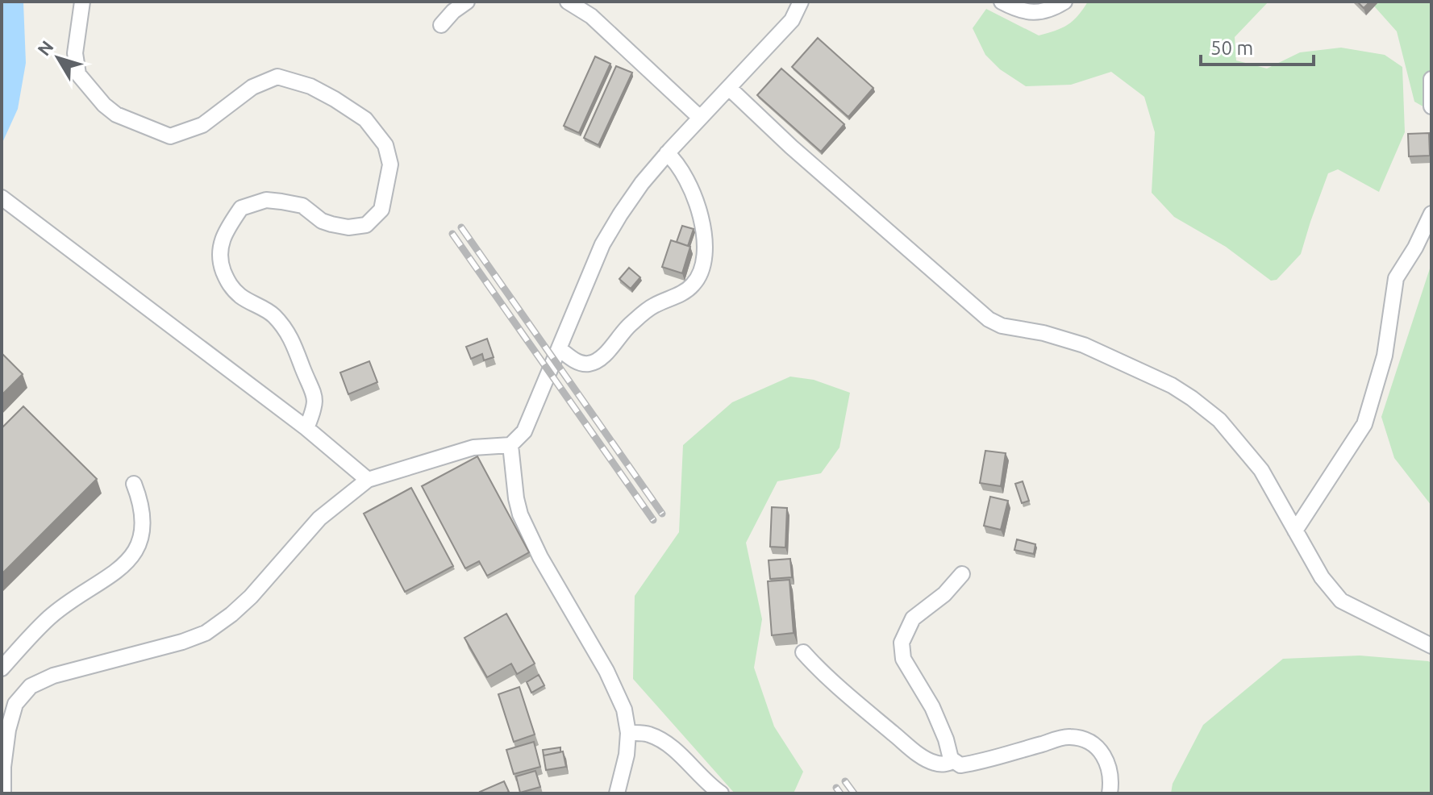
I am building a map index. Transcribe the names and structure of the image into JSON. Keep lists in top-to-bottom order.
{
  "scale_bar": "50 m",
  "north": "top left"
}
